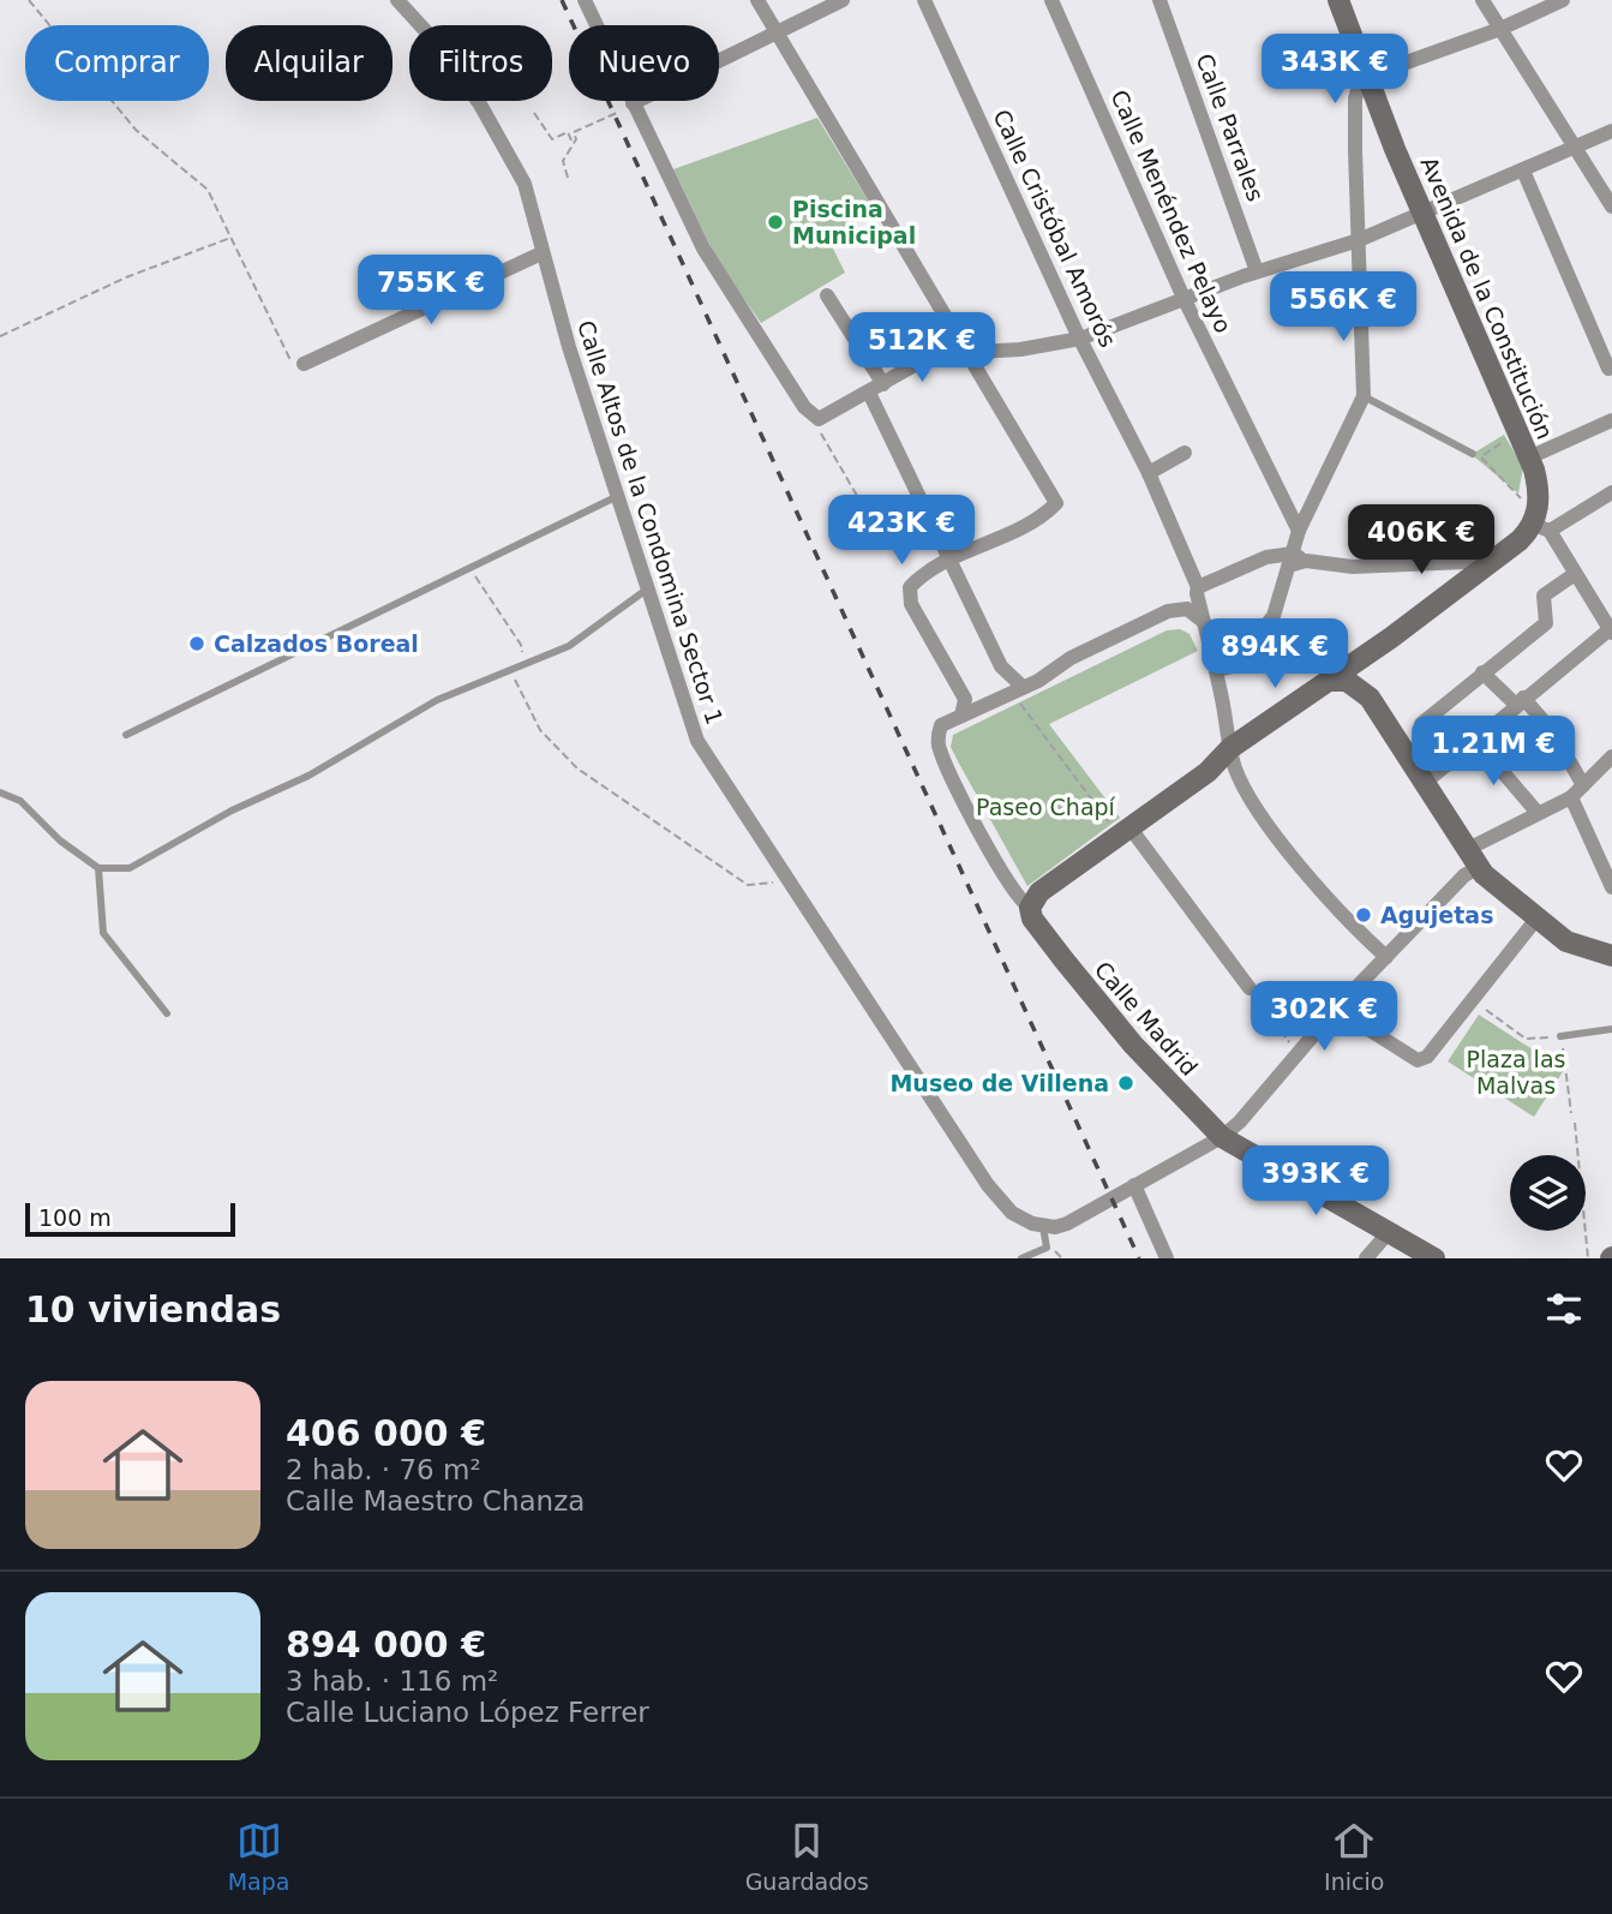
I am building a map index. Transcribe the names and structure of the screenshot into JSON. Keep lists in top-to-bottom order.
{
  "streets": {
    "street": [
      "Calle Parrales",
      "Calle Menéndez Pelayo",
      "Calle Cristóbal Amorós",
      "Avenida de la Constitución",
      "Calle Altos de la Condomina Sector 1",
      "Calle Madrid"
    ]
  },
  "parks": ["Paseo Chapí", "Plaza las Malvas"],
  "places": [
    "Piscina Municipal",
    "Calzados Boreal",
    "Agujetas",
    "Museo de Villena"
  ],
  "scale_bar": "100 m",
  "page": {
    "chip": [
      "Comprar",
      "Alquilar",
      "Filtros",
      "Nuevo"
    ],
    "price": [
      "343K €",
      "755K €",
      "556K €",
      "512K €",
      "423K €",
      "406K €",
      "894K €",
      "1.21M €",
      "302K €",
      "393K €"
    ],
    "scale": "100 m",
    "heading": "10 viviendas",
    "list": [
      {
        "name": "406 000 €",
        "note": "2 hab. · 76 m² · Calle Maestro Chanza"
      },
      {
        "name": "894 000 €",
        "note": "3 hab. · 116 m² · Calle Luciano López Ferrer"
      }
    ],
    "tabs": ["Mapa", "Guardados", "Inicio"]
  }
}
